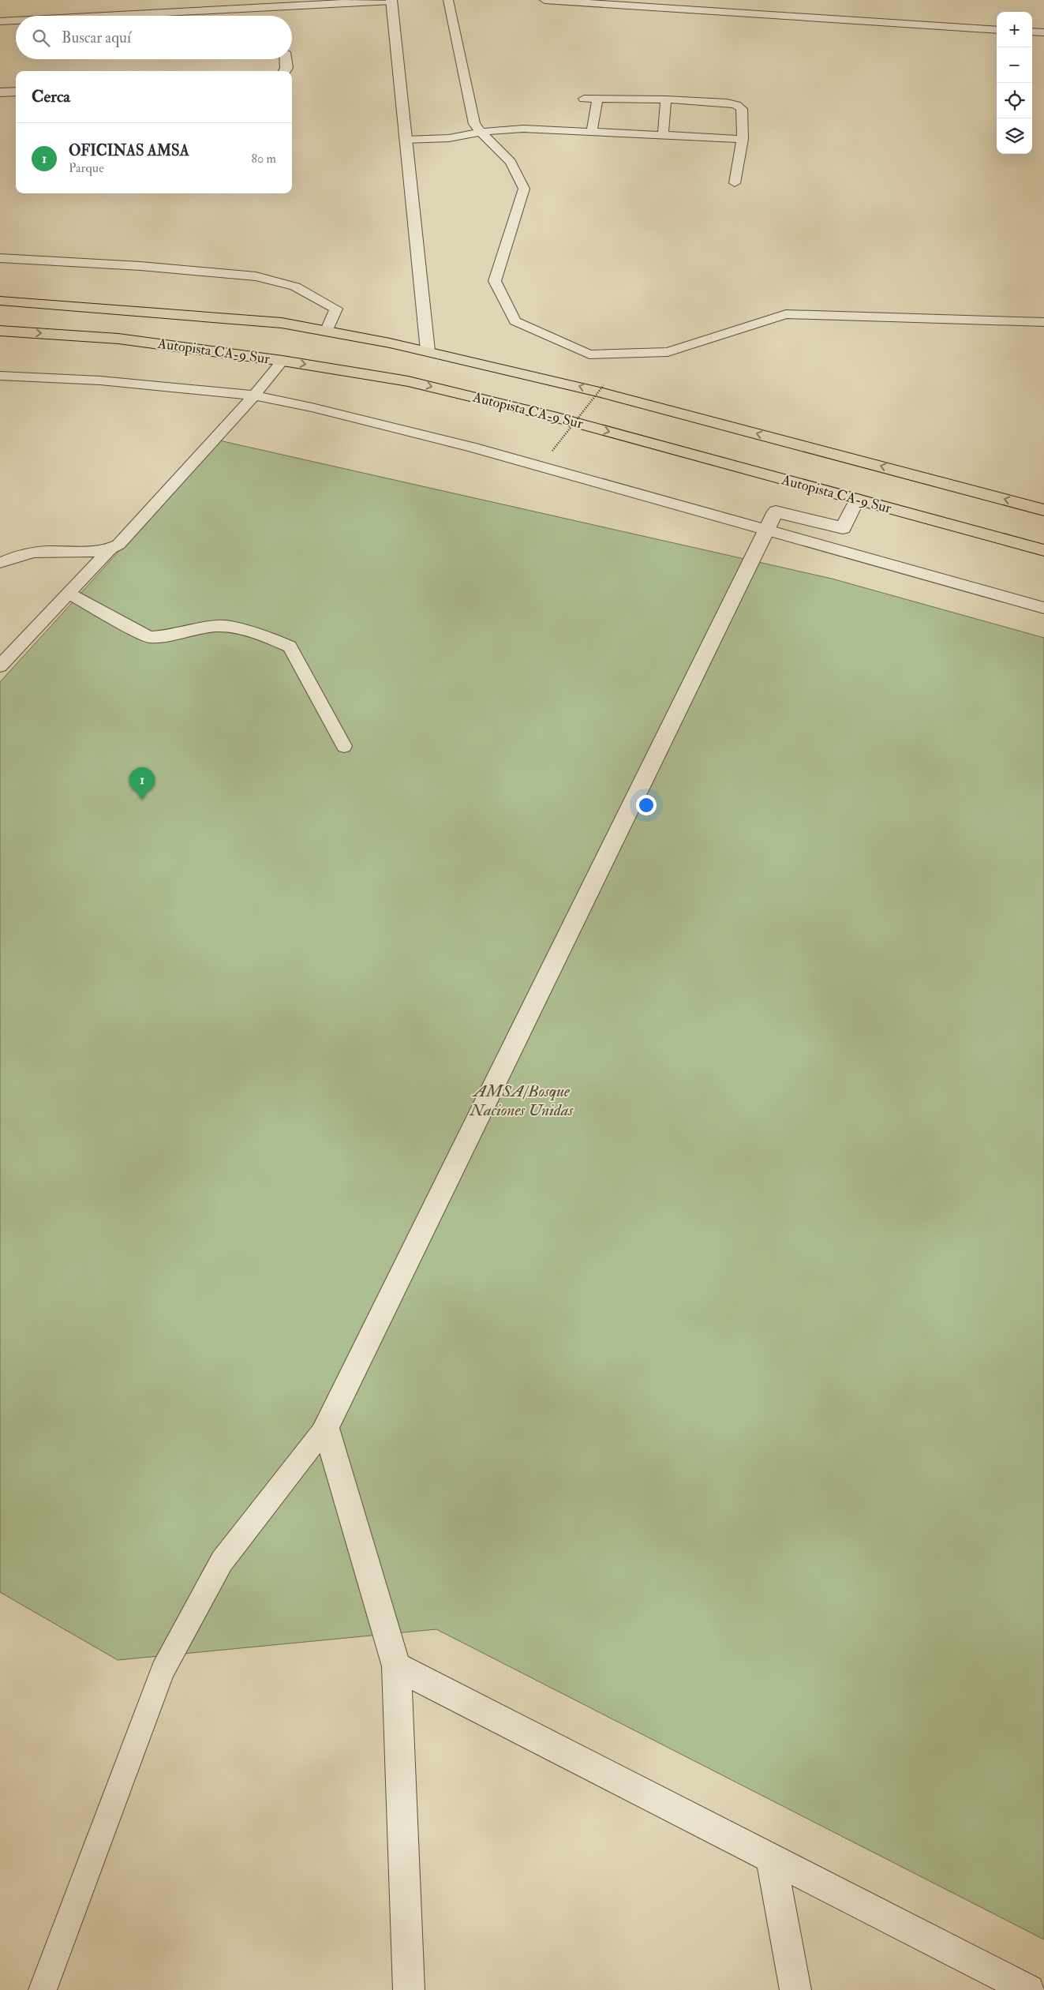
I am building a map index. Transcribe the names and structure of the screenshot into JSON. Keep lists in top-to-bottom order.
{
  "streets": {
    "highway": ["Autopista CA-9 Sur"]
  },
  "parks": ["AMSA/Bosque Naciones Unidas"],
  "page": {
    "map_buttons": ["+", "−"],
    "search": "Buscar aquí",
    "heading": "Cerca",
    "list": [
      {
        "mark": "1",
        "name": "OFICINAS AMSA",
        "note": "Parque",
        "value": "80 m"
      }
    ],
    "pins": "1"
  }
}
